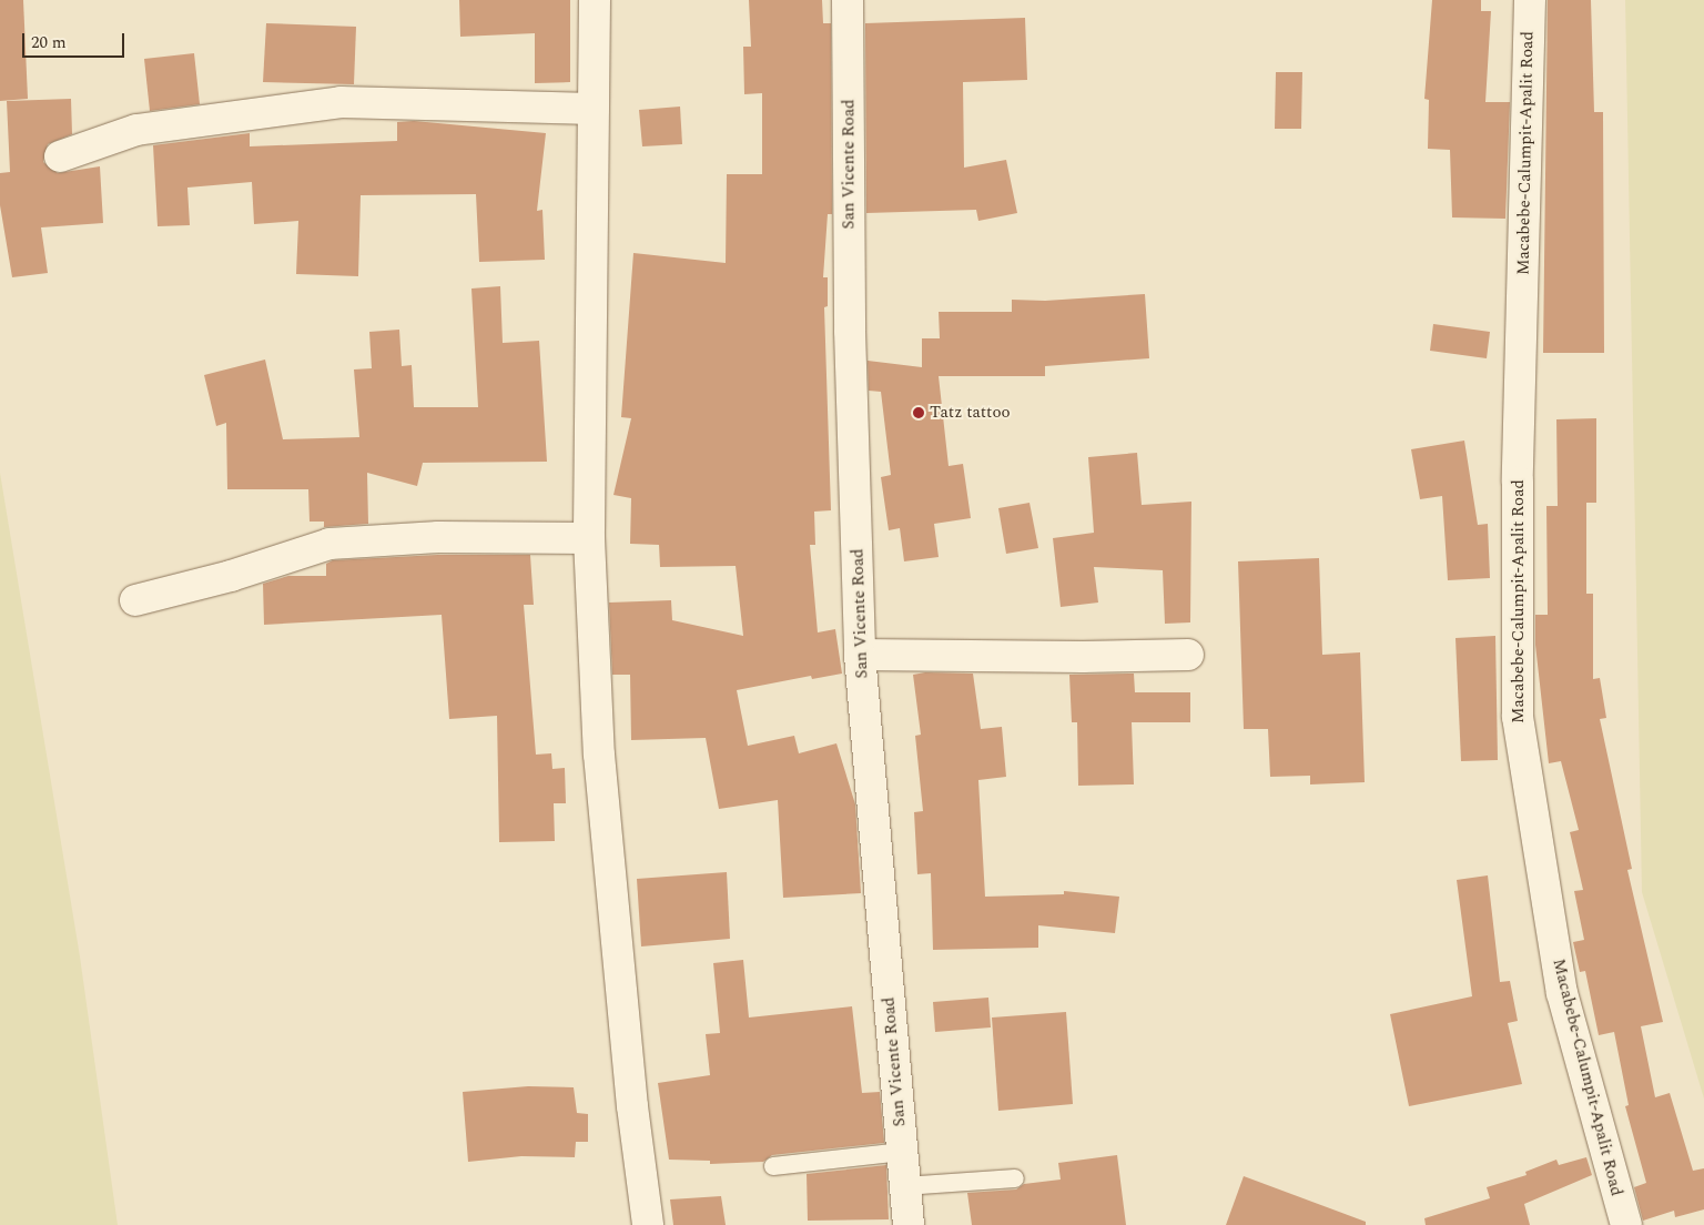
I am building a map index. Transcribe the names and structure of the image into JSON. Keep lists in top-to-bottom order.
{
  "streets": {
    "street": ["Macabebe-Calumpit-Apalit Road", "San Vicente Road"]
  },
  "places": ["Tatz tattoo"],
  "scale_bar": "20 m"
}
